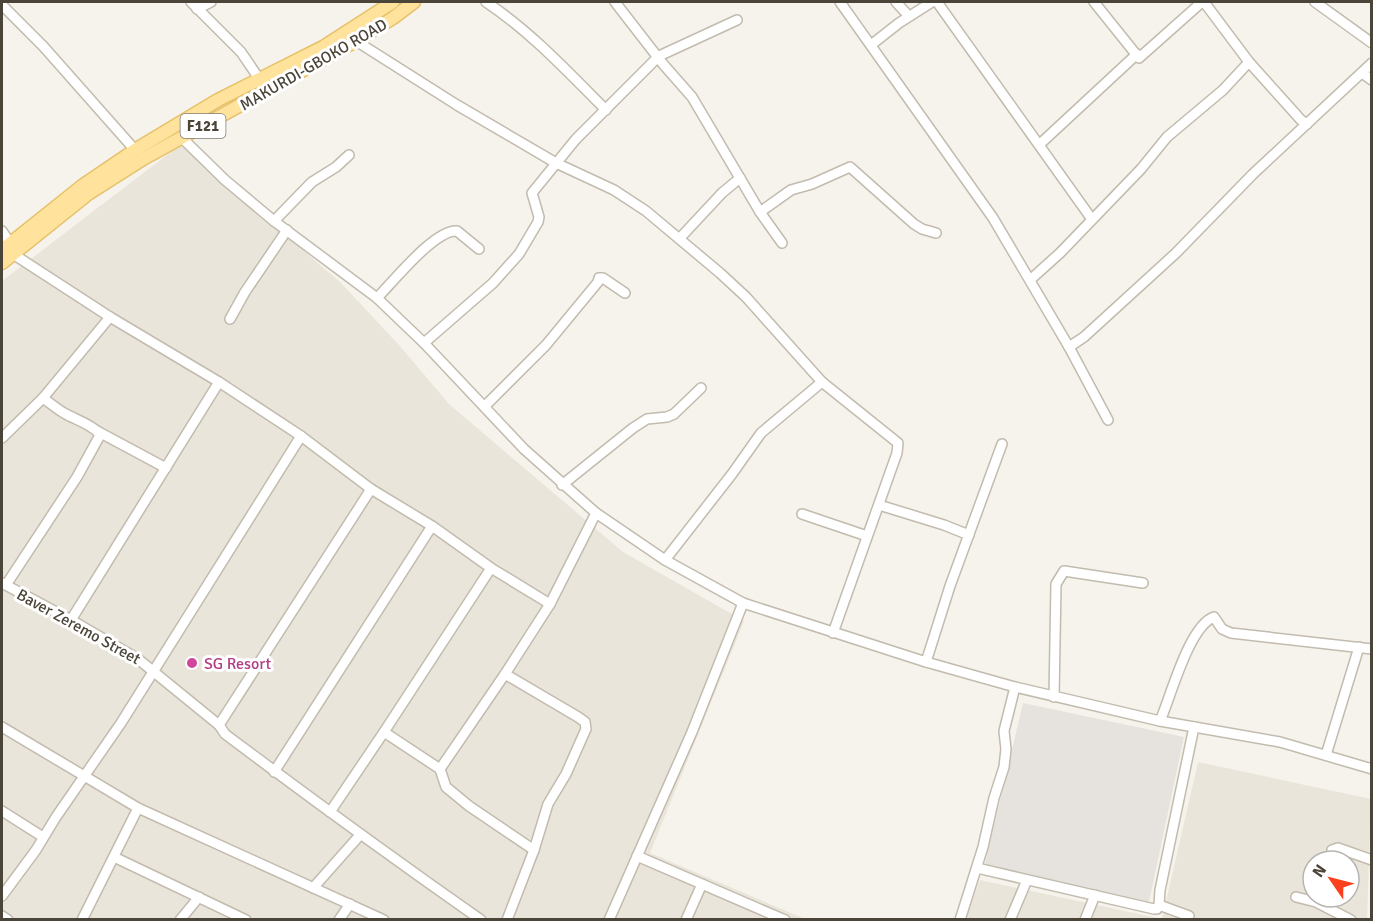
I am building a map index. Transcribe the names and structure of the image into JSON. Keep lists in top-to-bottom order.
{
  "streets": {
    "main road": ["MAKURDI-GBOKO ROAD", "F121"],
    "street": ["Baver Zeremo Street"]
  },
  "crossings": [
    ["MAKURDI-GBOKO ROAD", "F121"]
  ],
  "places": ["SG Resort"],
  "north": "top left"
}
